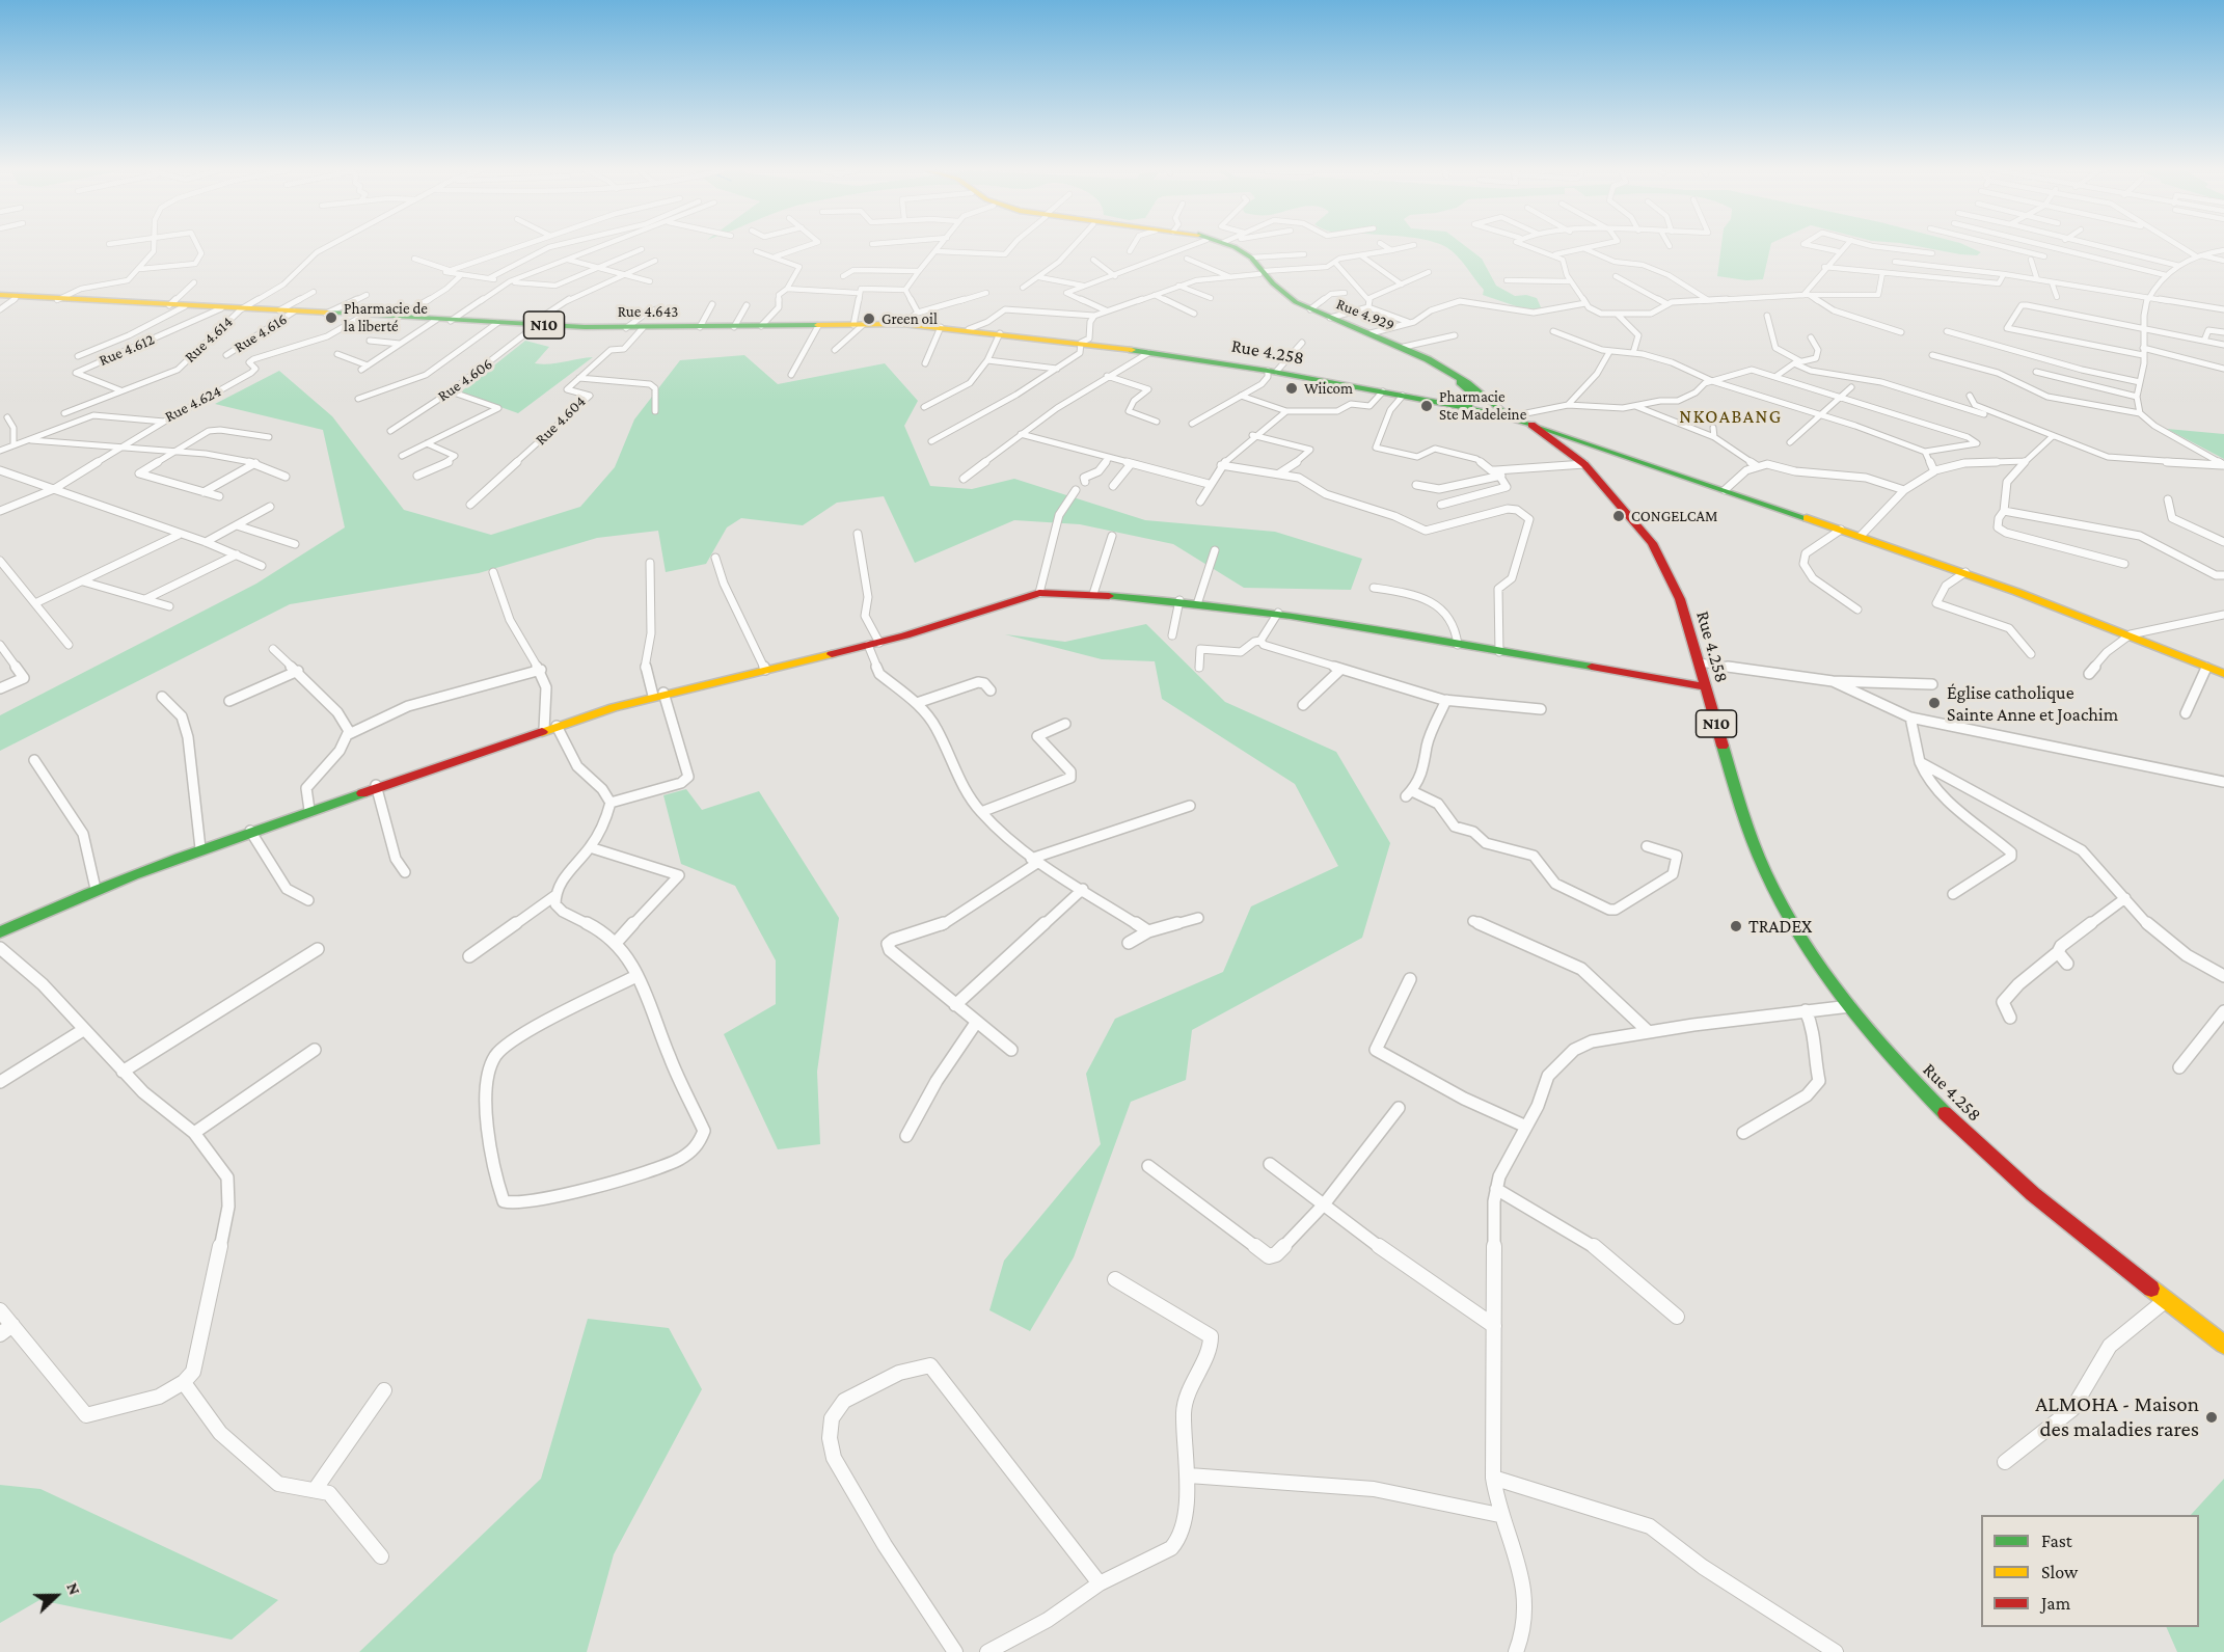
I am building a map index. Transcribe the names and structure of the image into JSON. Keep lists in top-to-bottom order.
{
  "streets": {
    "main road": [
      "Rue 4.643",
      "Rue 4.929",
      "N10",
      "Rue 4.258"
    ],
    "street": [
      "Rue 4.616",
      "Rue 4.614",
      "Rue 4.612",
      "Rue 4.606",
      "Rue 4.624",
      "Rue 4.604"
    ]
  },
  "crossings": [
    ["Rue 4.643", "Rue 4.616"],
    ["Rue 4.643", "Rue 4.614"],
    ["Rue 4.643", "Rue 4.612"],
    ["Rue 4.643", "Rue 4.258"],
    ["Rue 4.643", "Rue 4.606"],
    ["Rue 4.643", "Rue 4.624"],
    ["Rue 4.643", "Rue 4.604"],
    ["Rue 4.929", "Rue 4.258"],
    ["Rue 4.614", "Rue 4.612"]
  ],
  "districts": ["NKOABANG"],
  "places": [
    "Pharmacie de la liberté",
    "Green oil",
    "Wiicom",
    "Pharmacie Ste Madeleine",
    "CONGELCAM",
    "Église catholique Sainte Anne et Joachim",
    "TRADEX",
    "ALMOHA - Maison des maladies rares"
  ],
  "legend": ["Fast", "Slow", "Jam"],
  "north": "right"
}
